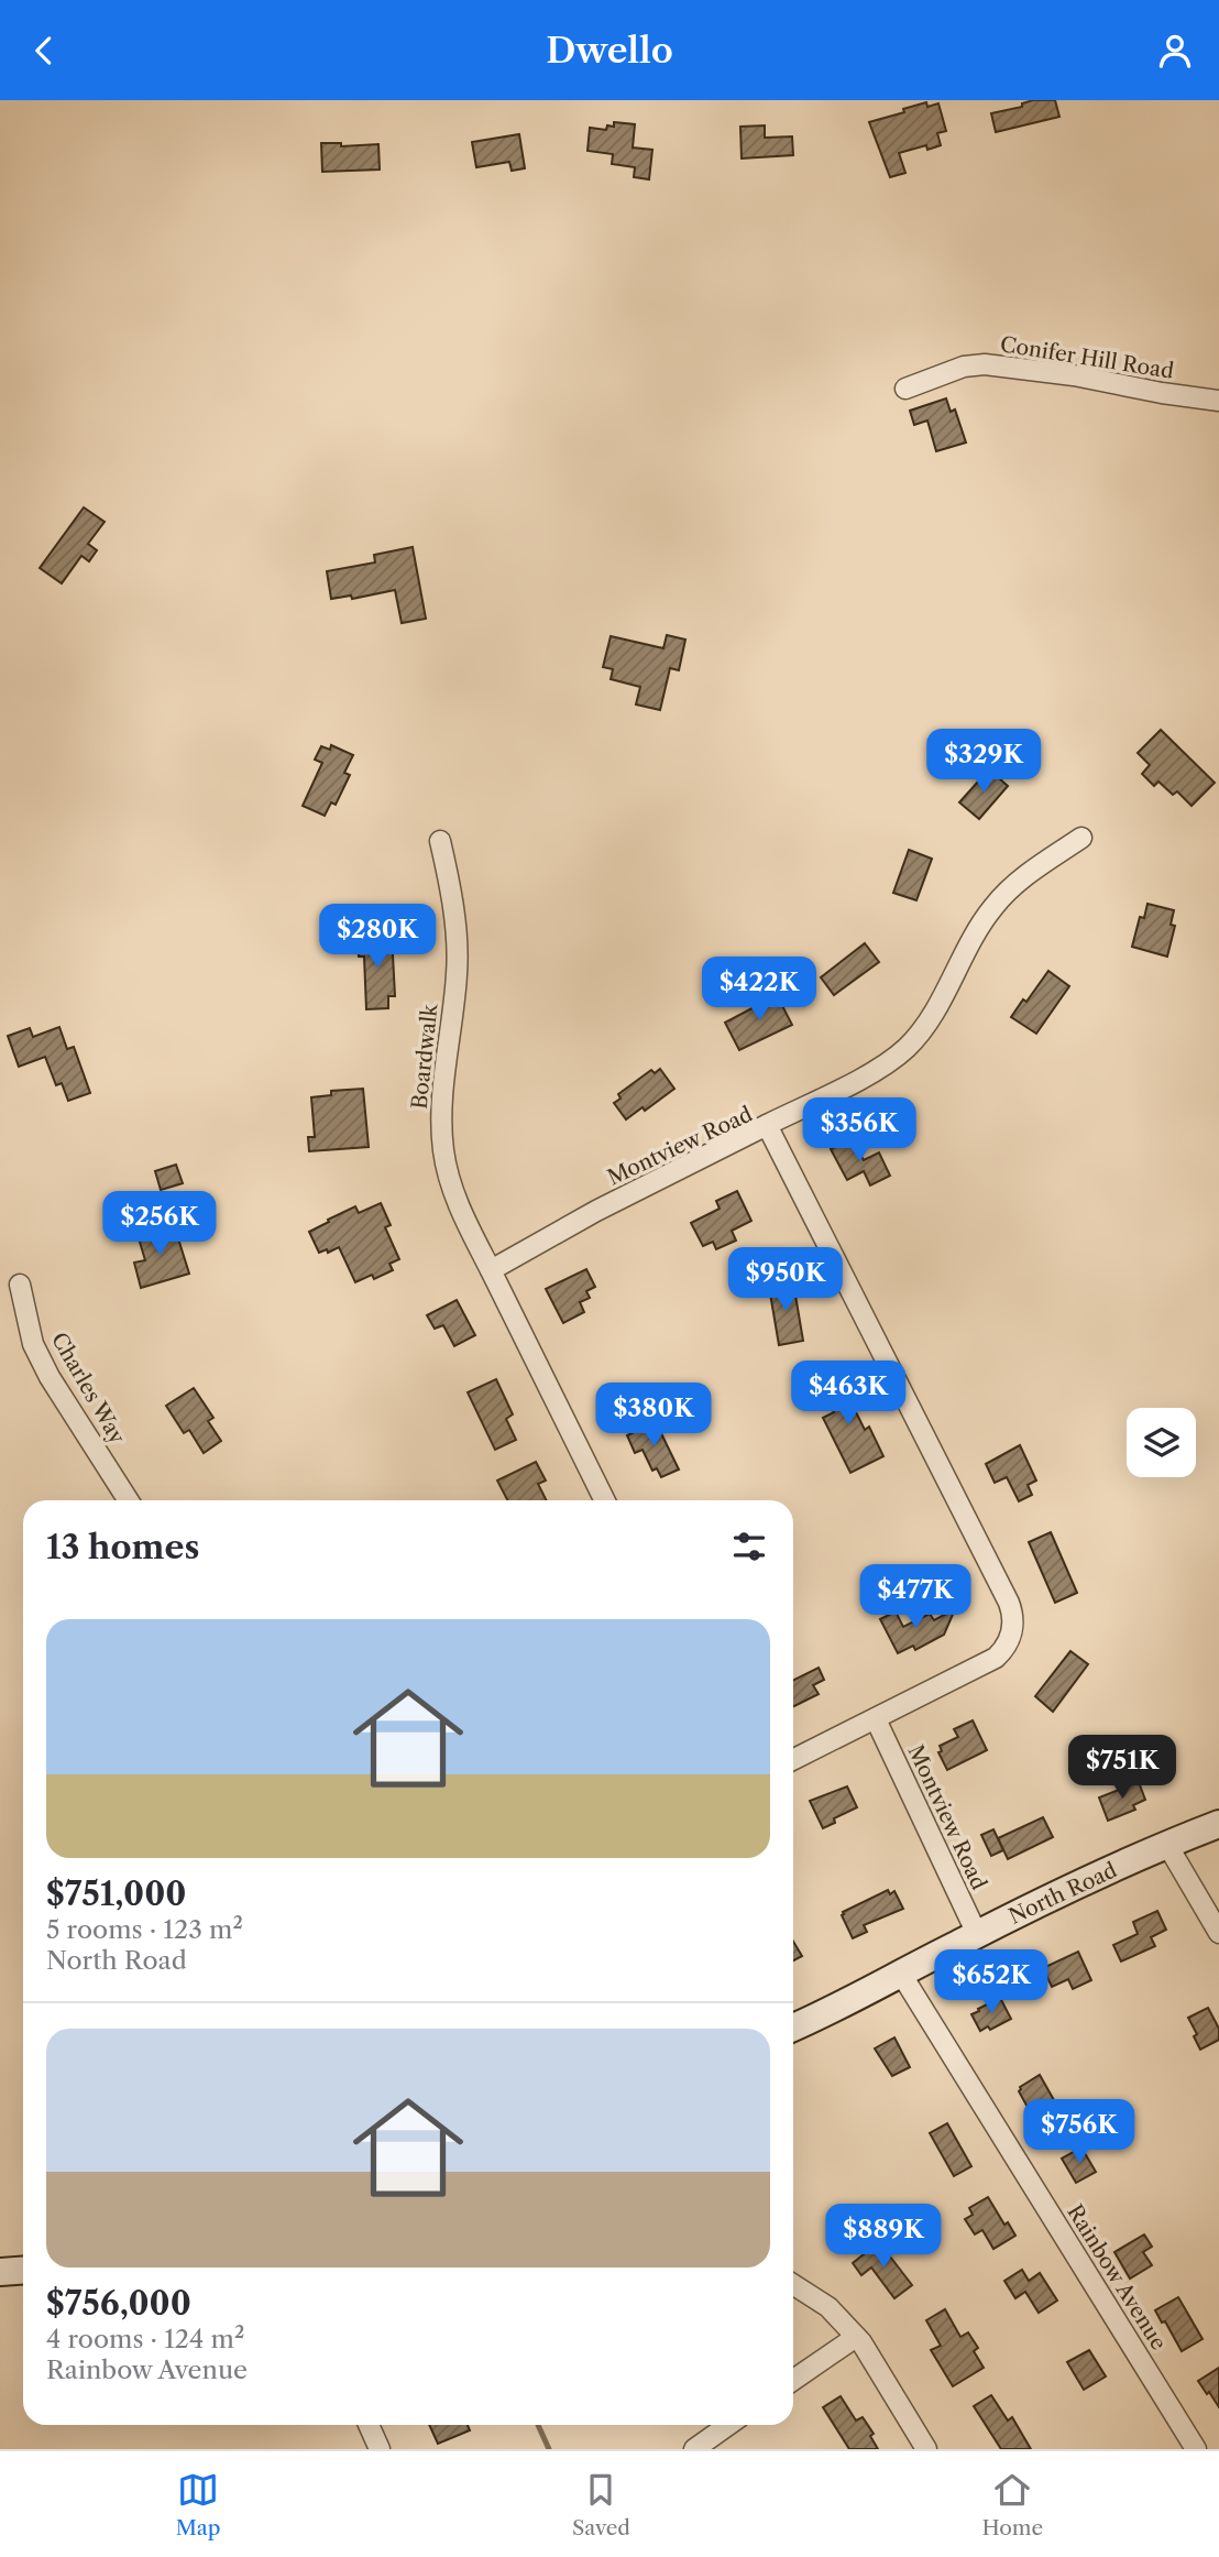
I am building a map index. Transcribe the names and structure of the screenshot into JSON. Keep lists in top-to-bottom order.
{
  "streets": {
    "main road": ["North Road"],
    "street": [
      "Conifer Hill Road",
      "Boardwalk",
      "Montview Road",
      "Charles Way",
      "Rainbow Avenue"
    ]
  },
  "crossings": [
    ["Boardwalk", "Montview Road"],
    ["Montview Road", "North Road"],
    ["North Road", "Rainbow Avenue"]
  ],
  "page": {
    "header": "Dwello",
    "price": [
      "$329K",
      "$280K",
      "$422K",
      "$356K",
      "$256K",
      "$950K",
      "$463K",
      "$380K",
      "$477K",
      "$751K",
      "$652K",
      "$756K",
      "$889K"
    ],
    "heading": "13 homes",
    "list": [
      {
        "name": "$751,000",
        "note": "5 rooms · 123 m² · North Road"
      },
      {
        "name": "$756,000",
        "note": "4 rooms · 124 m² · Rainbow Avenue"
      }
    ],
    "tabs": ["Map", "Saved", "Home"]
  }
}
